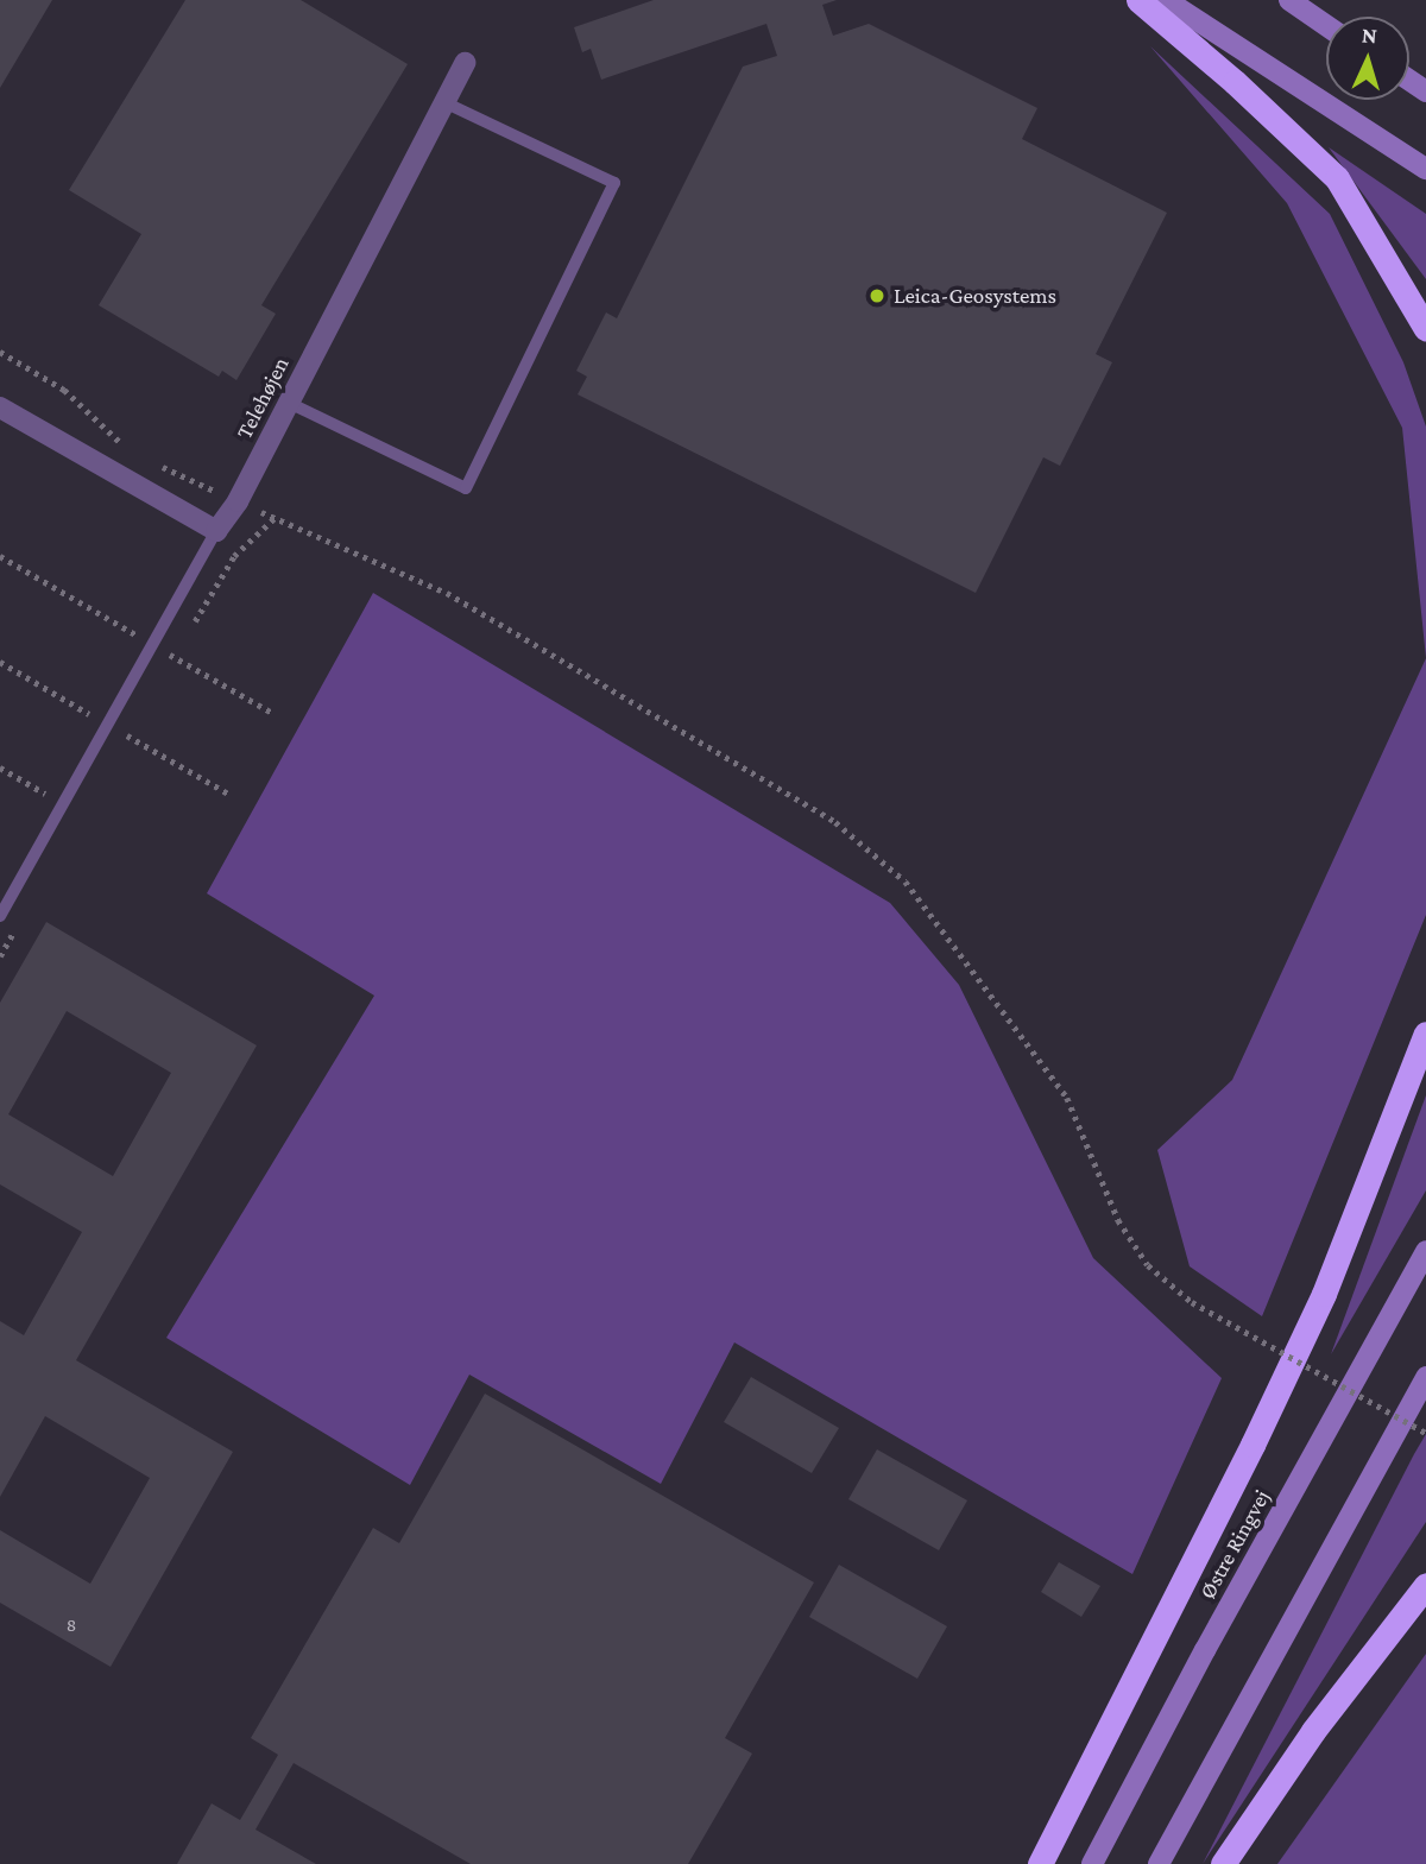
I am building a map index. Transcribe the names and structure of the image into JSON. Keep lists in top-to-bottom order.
{
  "streets": {
    "main road": ["Østre Ringvej"],
    "street": ["Telehøjen"]
  },
  "places": ["Leica-Geosystems"],
  "house_numbers": ["8"],
  "north": "top"
}
